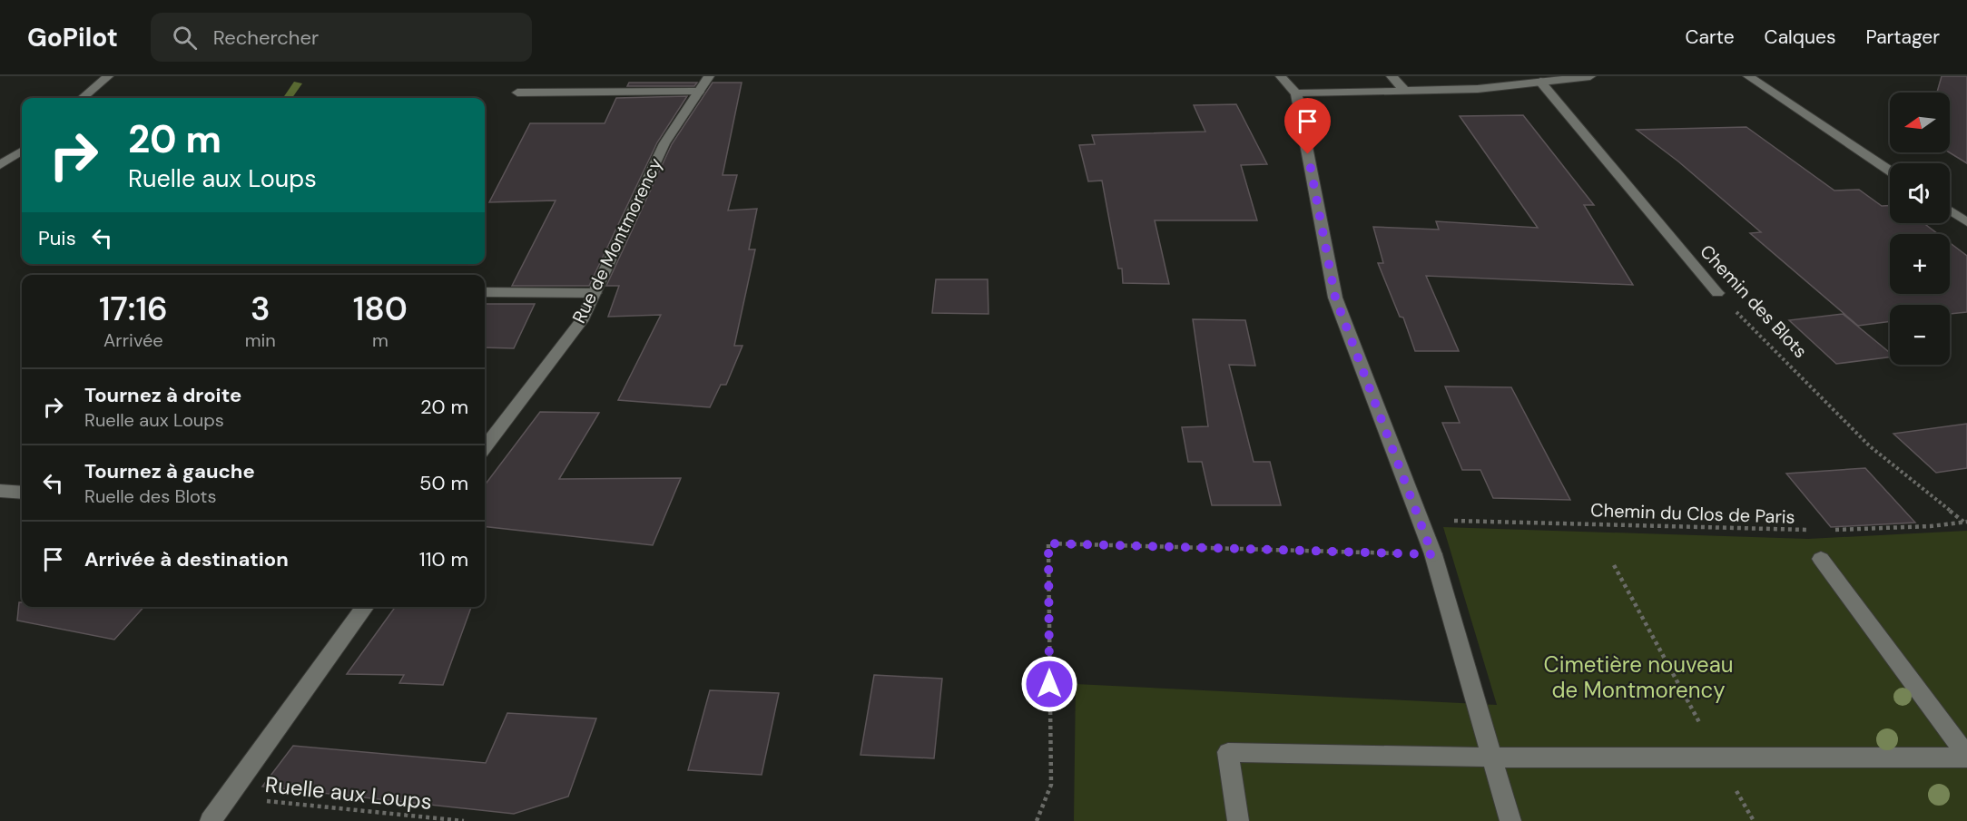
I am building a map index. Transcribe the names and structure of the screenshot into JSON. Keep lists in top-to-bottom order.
{
  "streets": {
    "street": ["Rue de Montmorency", "Chemin des Blots"],
    "path": ["Chemin du Clos de Paris", "Ruelle aux Loups"]
  },
  "parks": ["Cimetière nouveau de Montmorency"],
  "north": "left",
  "page": {
    "header": "GoPilot",
    "search": "Rechercher",
    "nav": ["Carte", "Calques", "Partager"],
    "map_buttons": ["+", "−"],
    "turn": ["20 m", "Ruelle aux Loups"],
    "then": "Puis",
    "eta": [
      "17:16",
      "Arrivée",
      "3",
      "min",
      "180",
      "m"
    ],
    "list": [
      {
        "name": "Tournez à droite",
        "note": "Ruelle aux Loups",
        "value": "20 m"
      },
      {
        "name": "Tournez à gauche",
        "note": "Ruelle des Blots",
        "value": "50 m"
      },
      {
        "name": "Arrivée à destination",
        "value": "110 m"
      }
    ]
  }
}
